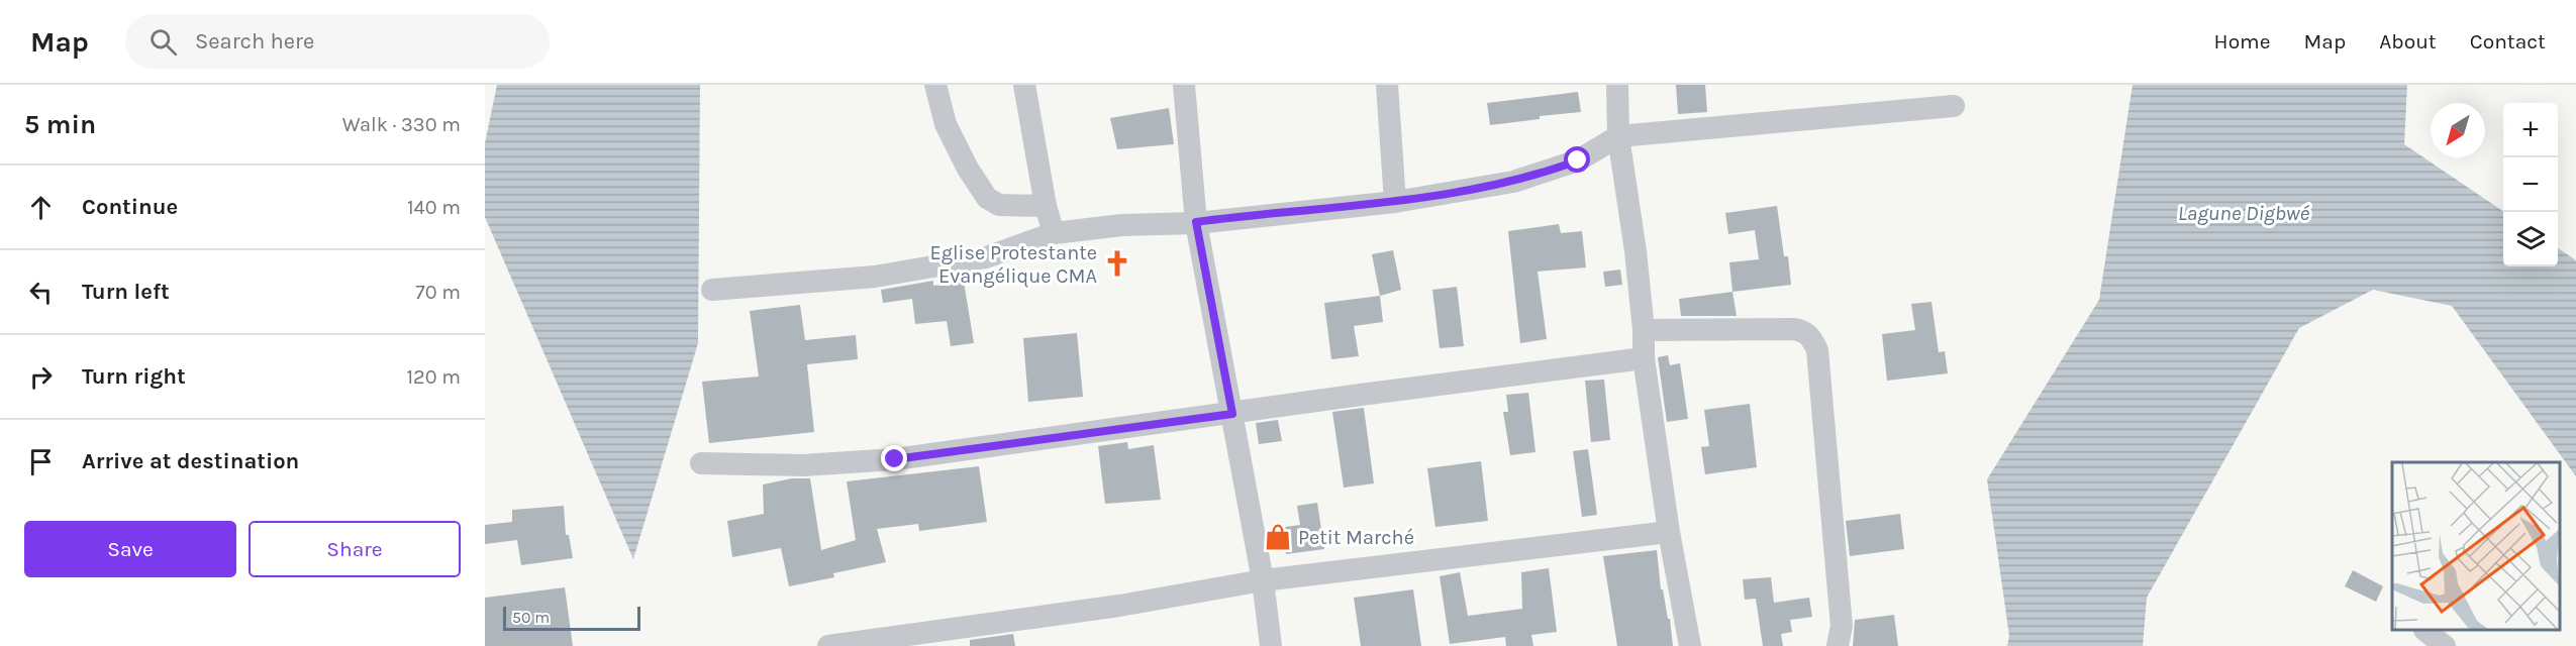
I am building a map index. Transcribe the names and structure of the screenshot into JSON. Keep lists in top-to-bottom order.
{
  "water": ["Lagune Digbwé"],
  "places": {
    "church": ["Eglise Protestante Evangélique CMA"],
    "shop": ["Petit Marché"]
  },
  "scale_bar": "50 m",
  "north": "bottom left",
  "page": {
    "header": "Map",
    "search": "Search here",
    "nav": [
      "Home",
      "Map",
      "About",
      "Contact"
    ],
    "heading": ["5 min", "Walk · 330 m"],
    "map_buttons": ["+", "−"],
    "list": [
      ["Continue", "140 m"],
      ["Turn left", "70 m"],
      ["Turn right", "120 m"],
      "Arrive at destination"
    ],
    "buttons": ["Save", "Share"],
    "scale": "50 m"
  }
}
